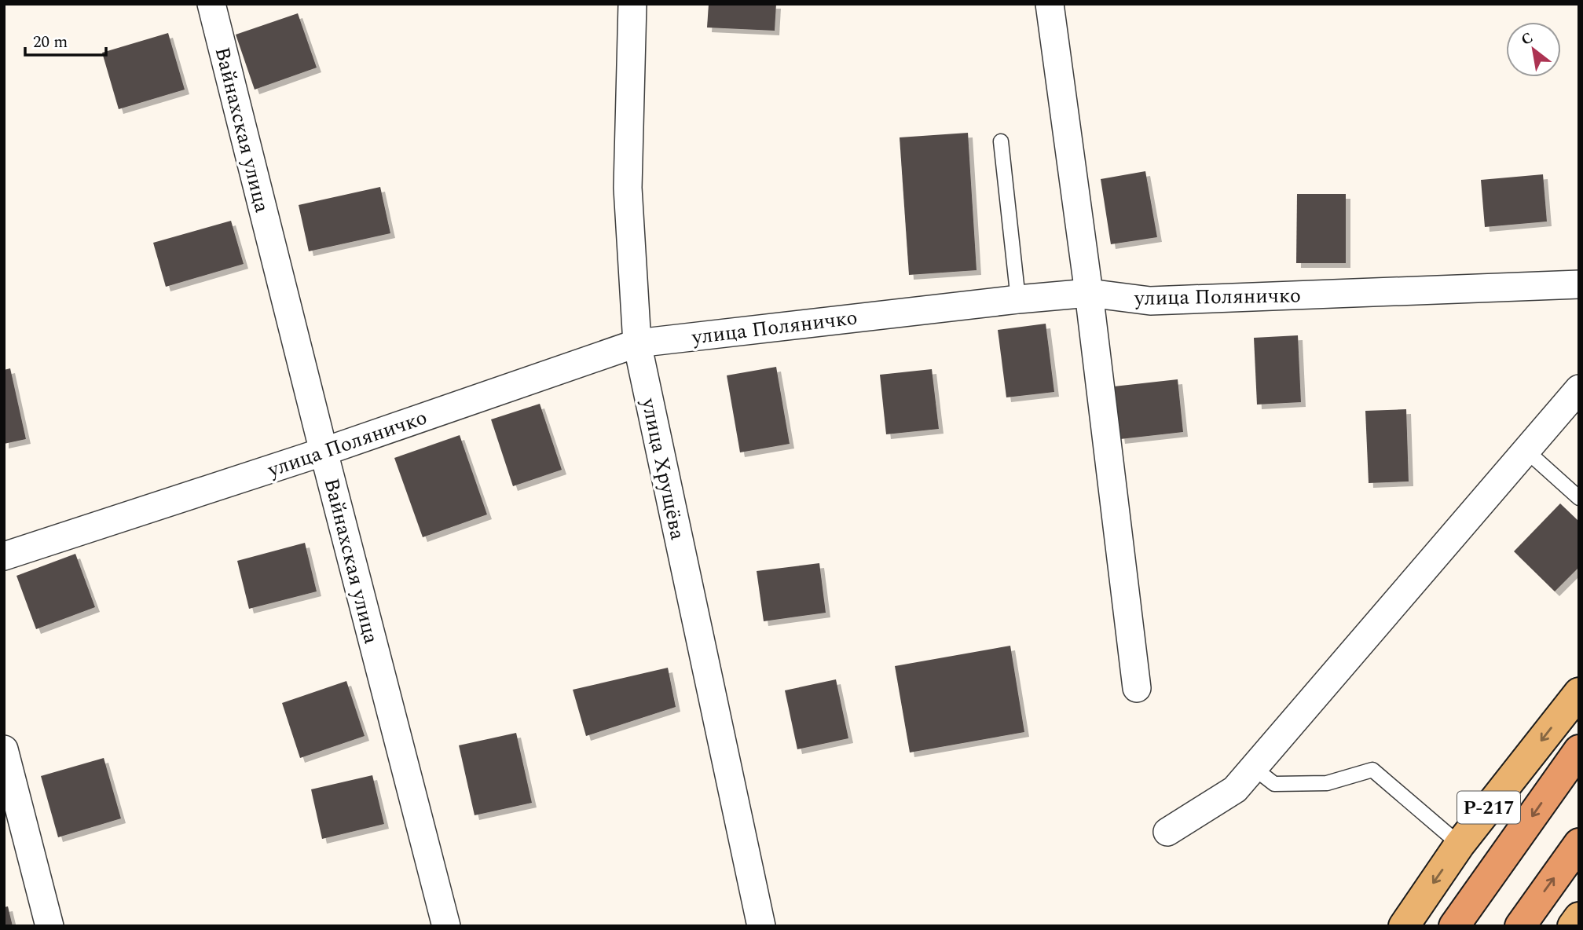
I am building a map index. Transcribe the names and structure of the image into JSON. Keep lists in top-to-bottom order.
{
  "streets": {
    "highway": ["Р-217"],
    "street": ["Вайнахская улица", "улица Поляничко", "улица Хрущёва"]
  },
  "crossings": [
    ["Вайнахская улица", "улица Поляничко"],
    ["улица Поляничко", "улица Хрущёва"]
  ],
  "scale_bar": "20 m",
  "north": "top left"
}
